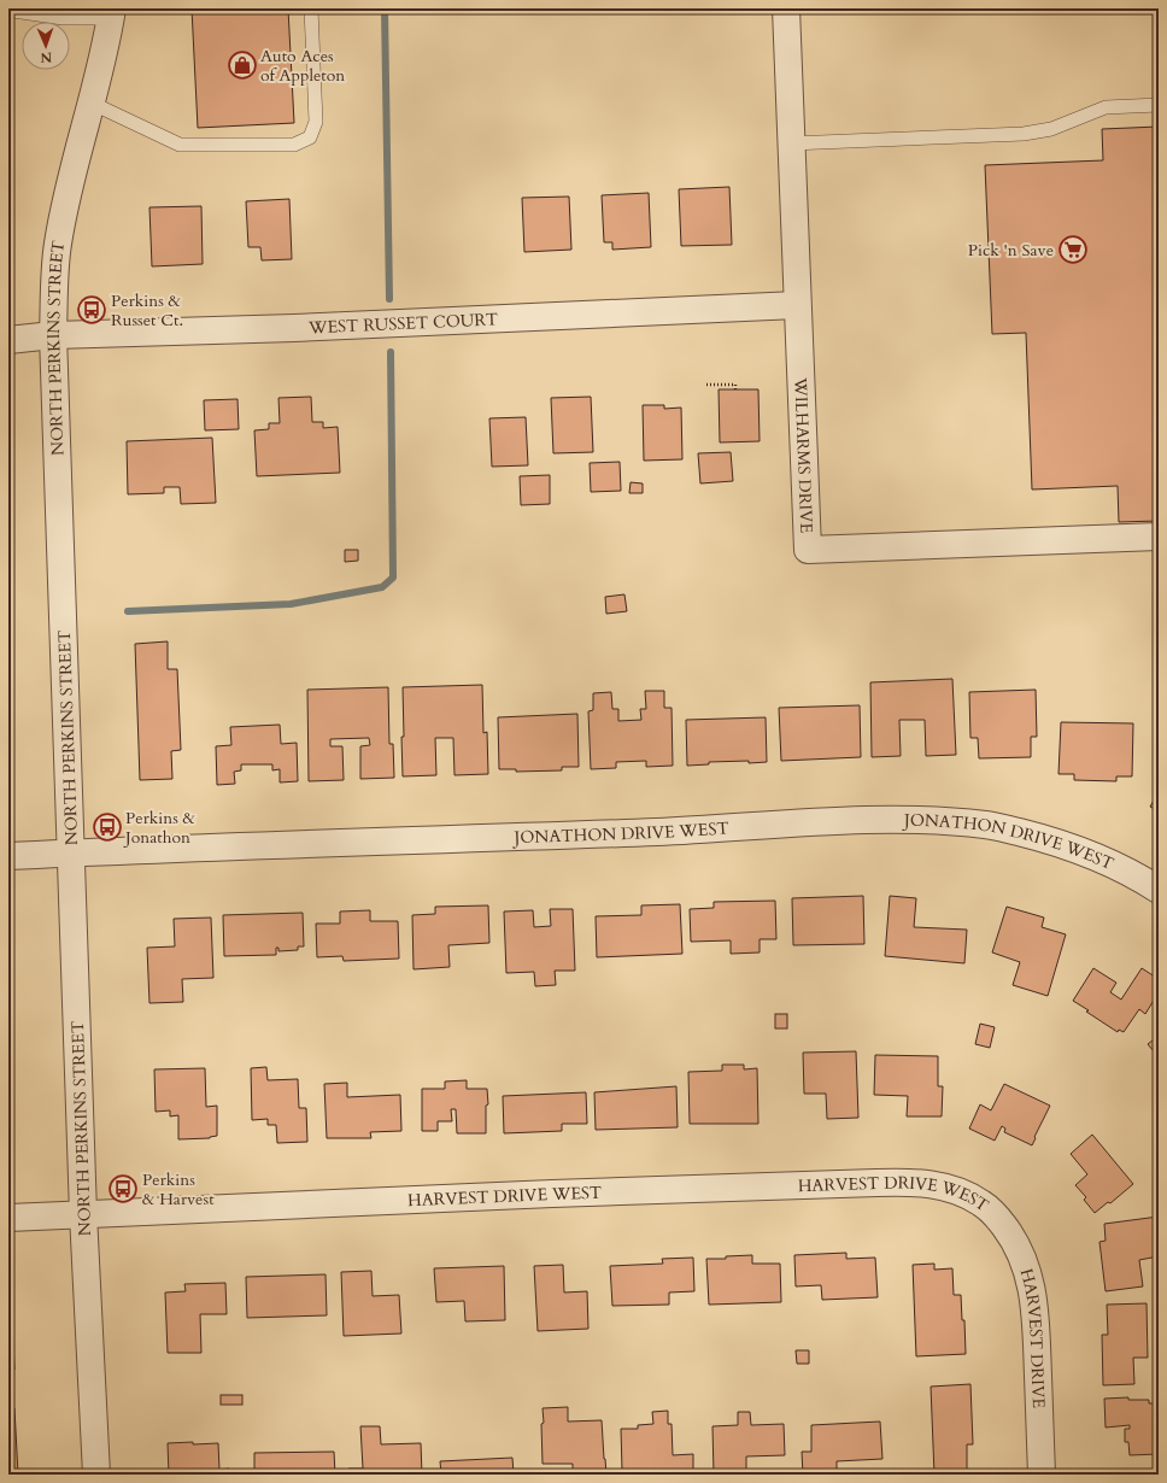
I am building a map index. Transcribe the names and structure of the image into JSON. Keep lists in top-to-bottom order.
{
  "streets": {
    "street": [
      "WEST RUSSET COURT",
      "NORTH PERKINS STREET",
      "WILHARMS DRIVE",
      "JONATHON DRIVE WEST",
      "HARVEST DRIVE WEST",
      "HARVEST DRIVE"
    ]
  },
  "crossings": [
    ["WEST RUSSET COURT", "NORTH PERKINS STREET"],
    ["WEST RUSSET COURT", "WILHARMS DRIVE"],
    ["NORTH PERKINS STREET", "JONATHON DRIVE WEST"],
    ["NORTH PERKINS STREET", "HARVEST DRIVE WEST"],
    ["HARVEST DRIVE WEST", "HARVEST DRIVE"]
  ],
  "places": {
    "shop": ["Auto Aces of Appleton"],
    "supermarket": ["Pick 'n Save"],
    "bus stop": ["Perkins & Russet Ct.", "Perkins & Jonathon", "Perkins & Harvest"]
  },
  "north": "bottom"
}
